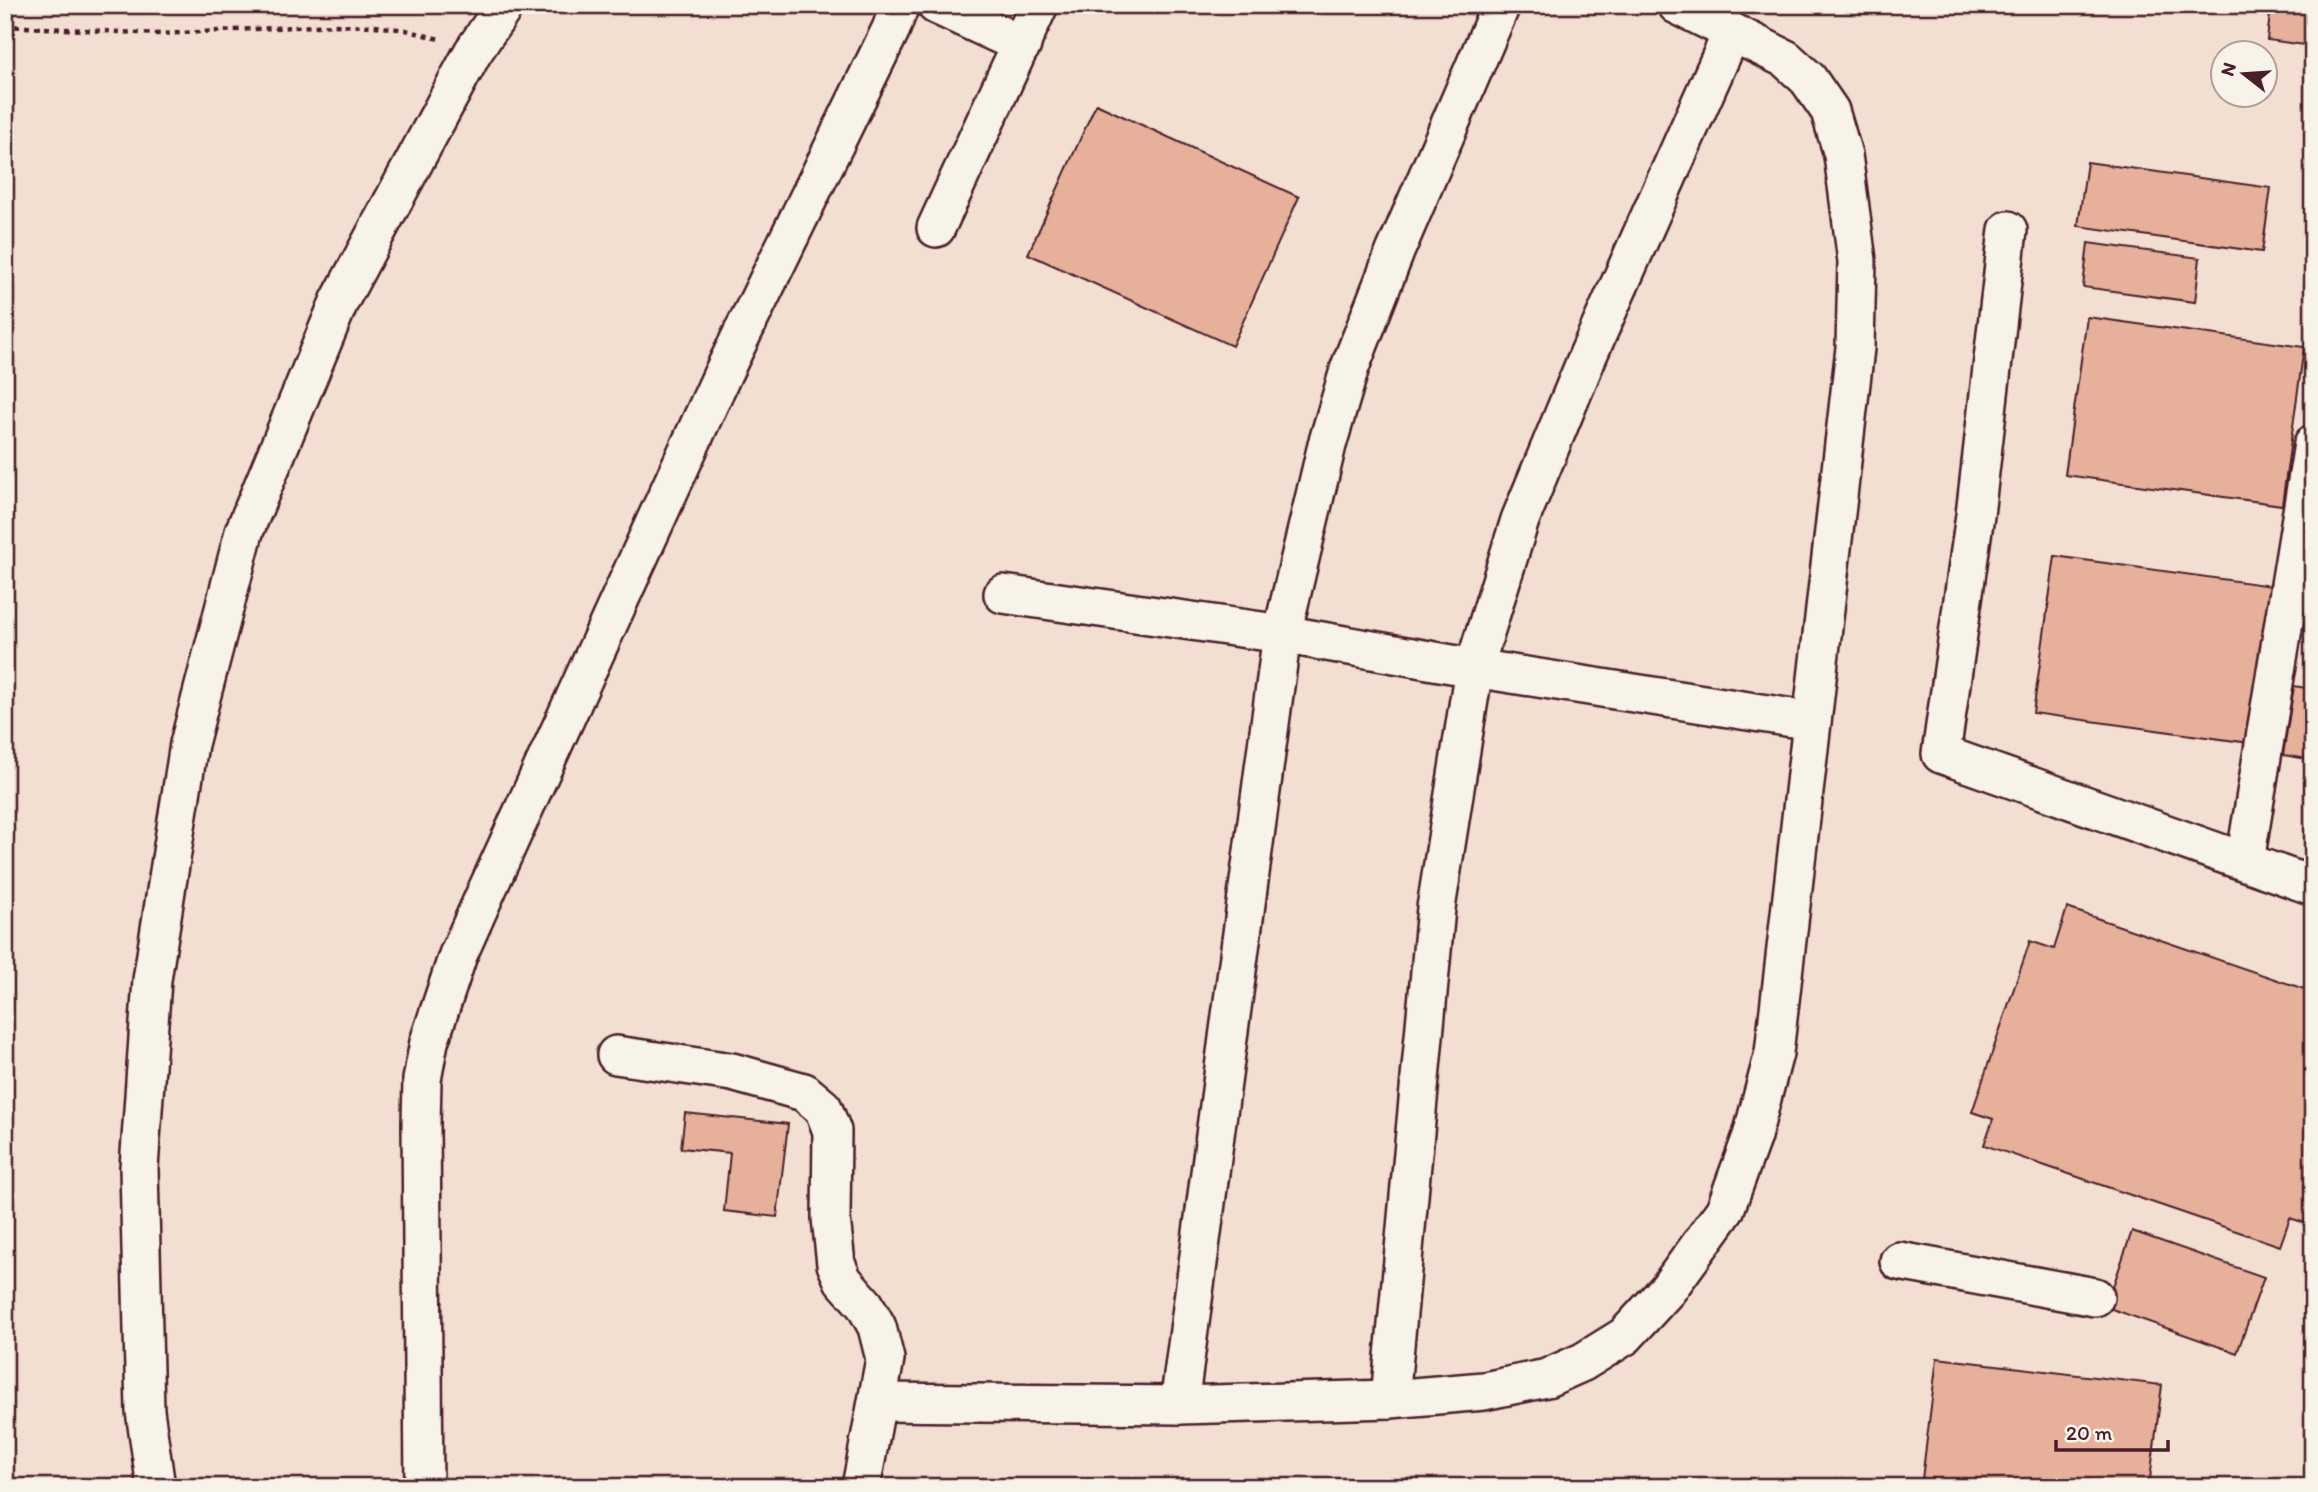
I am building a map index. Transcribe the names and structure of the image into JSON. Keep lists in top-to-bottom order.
{
  "scale_bar": "20 m",
  "north": "left"
}
